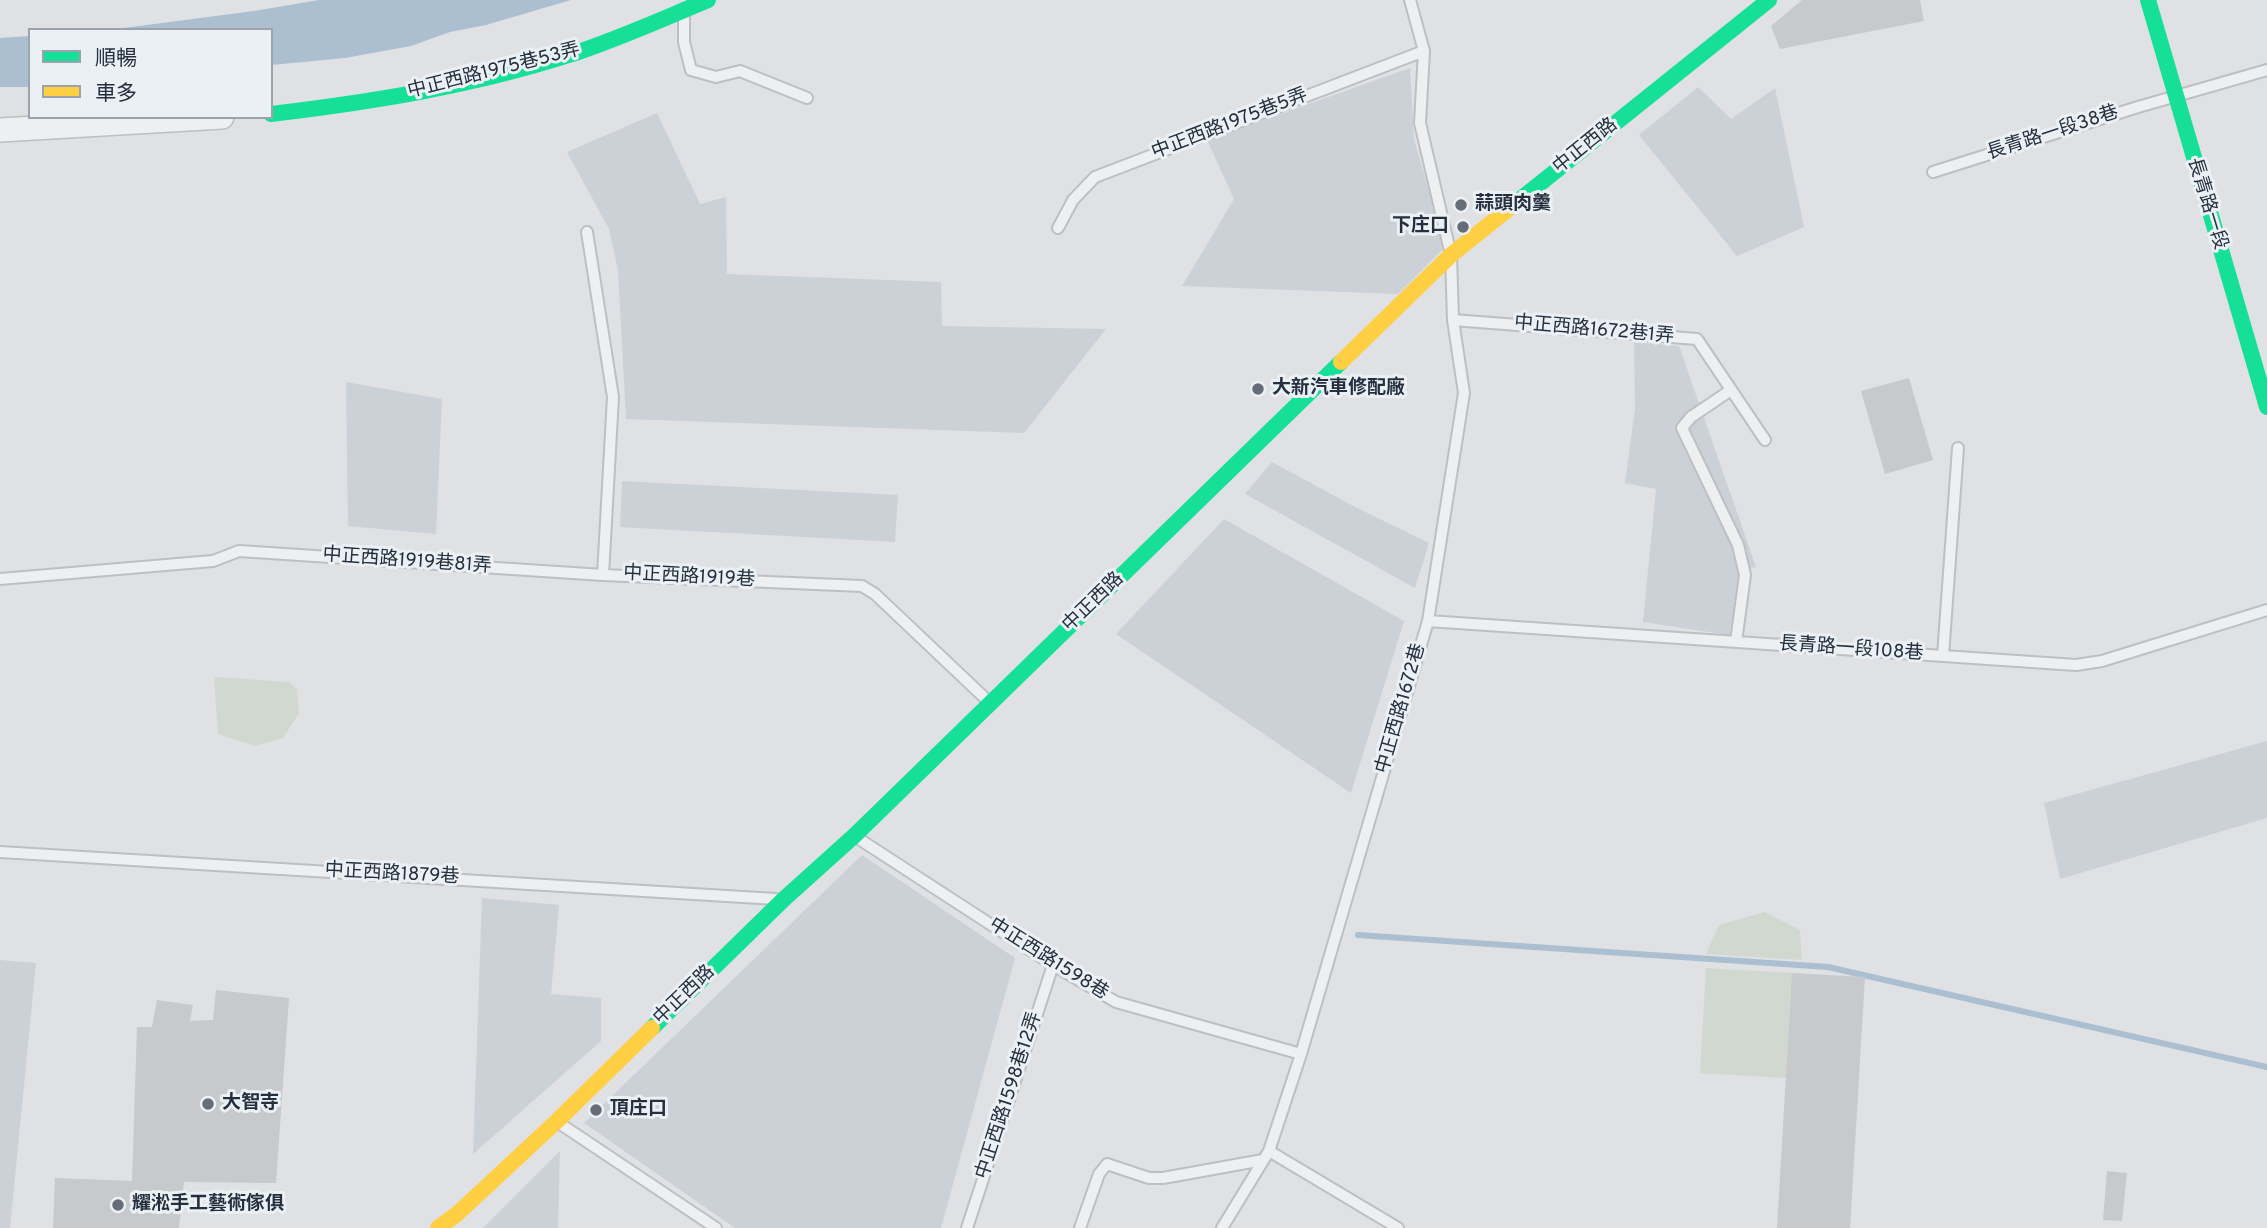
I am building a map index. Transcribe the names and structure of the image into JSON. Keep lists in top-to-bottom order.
{
  "streets": {
    "main road": ["中正西路1975巷53弄", "中正西路", "長青路一段"],
    "lane": [
      "中正西路1975巷5弄",
      "長青路一段38巷",
      "中正西路1672巷1弄",
      "中正西路1919巷81弄",
      "中正西路1919巷",
      "長青路一段108巷",
      "中正西路1672巷",
      "中正西路1879巷",
      "中正西路1598巷",
      "中正西路1598巷12弄"
    ]
  },
  "crossings": [
    ["中正西路1975巷5弄", "中正西路1672巷"],
    ["長青路一段38巷", "長青路一段"],
    ["中正西路", "中正西路1919巷"],
    ["中正西路", "中正西路1672巷"],
    ["中正西路", "中正西路1879巷"],
    ["中正西路", "中正西路1598巷"],
    ["中正西路1672巷1弄", "中正西路1672巷"],
    ["中正西路1919巷81弄", "中正西路1919巷"],
    ["長青路一段108巷", "中正西路1672巷"],
    ["中正西路1672巷", "中正西路1598巷"],
    ["中正西路1598巷", "中正西路1598巷12弄"]
  ],
  "places": [
    "蒜頭肉羹",
    "下庄口",
    "大新汽車修配廠",
    "大智寺",
    "頂庄口",
    "耀淞手工藝術傢俱"
  ],
  "legend": ["順暢", "車多"]
}
